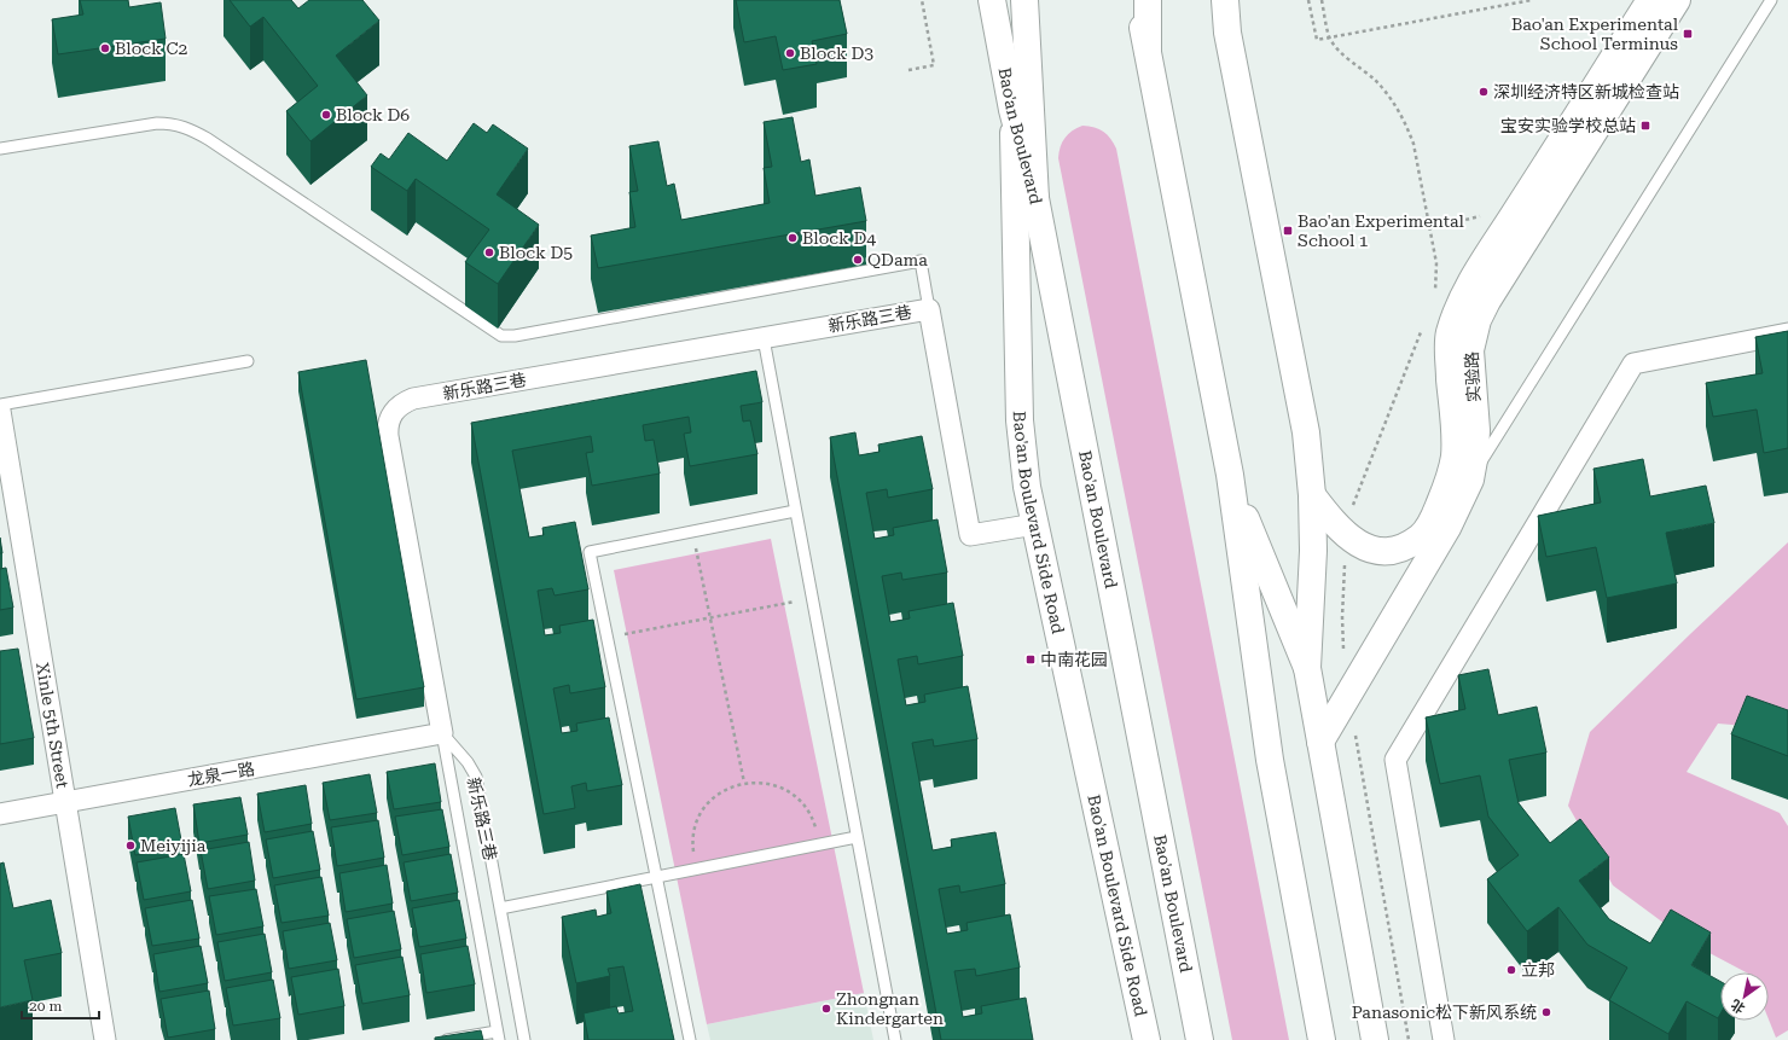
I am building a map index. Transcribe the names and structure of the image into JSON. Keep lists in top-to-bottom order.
{
  "streets": {
    "main road": ["Bao'an Boulevard", "实验路", "Bao'an Boulevard Side Road"],
    "street": ["新乐路三巷", "Xinle 5th Street", "龙泉一路"]
  },
  "crossings": [
    ["Bao'an Boulevard", "Bao'an Boulevard Side Road"],
    ["新乐路三巷", "Bao'an Boulevard Side Road"],
    ["新乐路三巷", "龙泉一路"],
    ["Xinle 5th Street", "龙泉一路"]
  ],
  "places": {
    "transit": [
      "Bao'an Experimental School Terminus",
      "宝安实验学校总站",
      "Bao'an Experimental School 1",
      "中南花园"
    ],
    "other": [
      "Block C2",
      "Block D3",
      "深圳经济特区新城检查站",
      "Block D6",
      "Block D4",
      "Block D5",
      "QDama",
      "Meiyijia",
      "立邦",
      "Zhongnan Kindergarten",
      "Panasonic松下新风系统"
    ]
  },
  "scale_bar": "20 m",
  "north": "bottom left"
}
